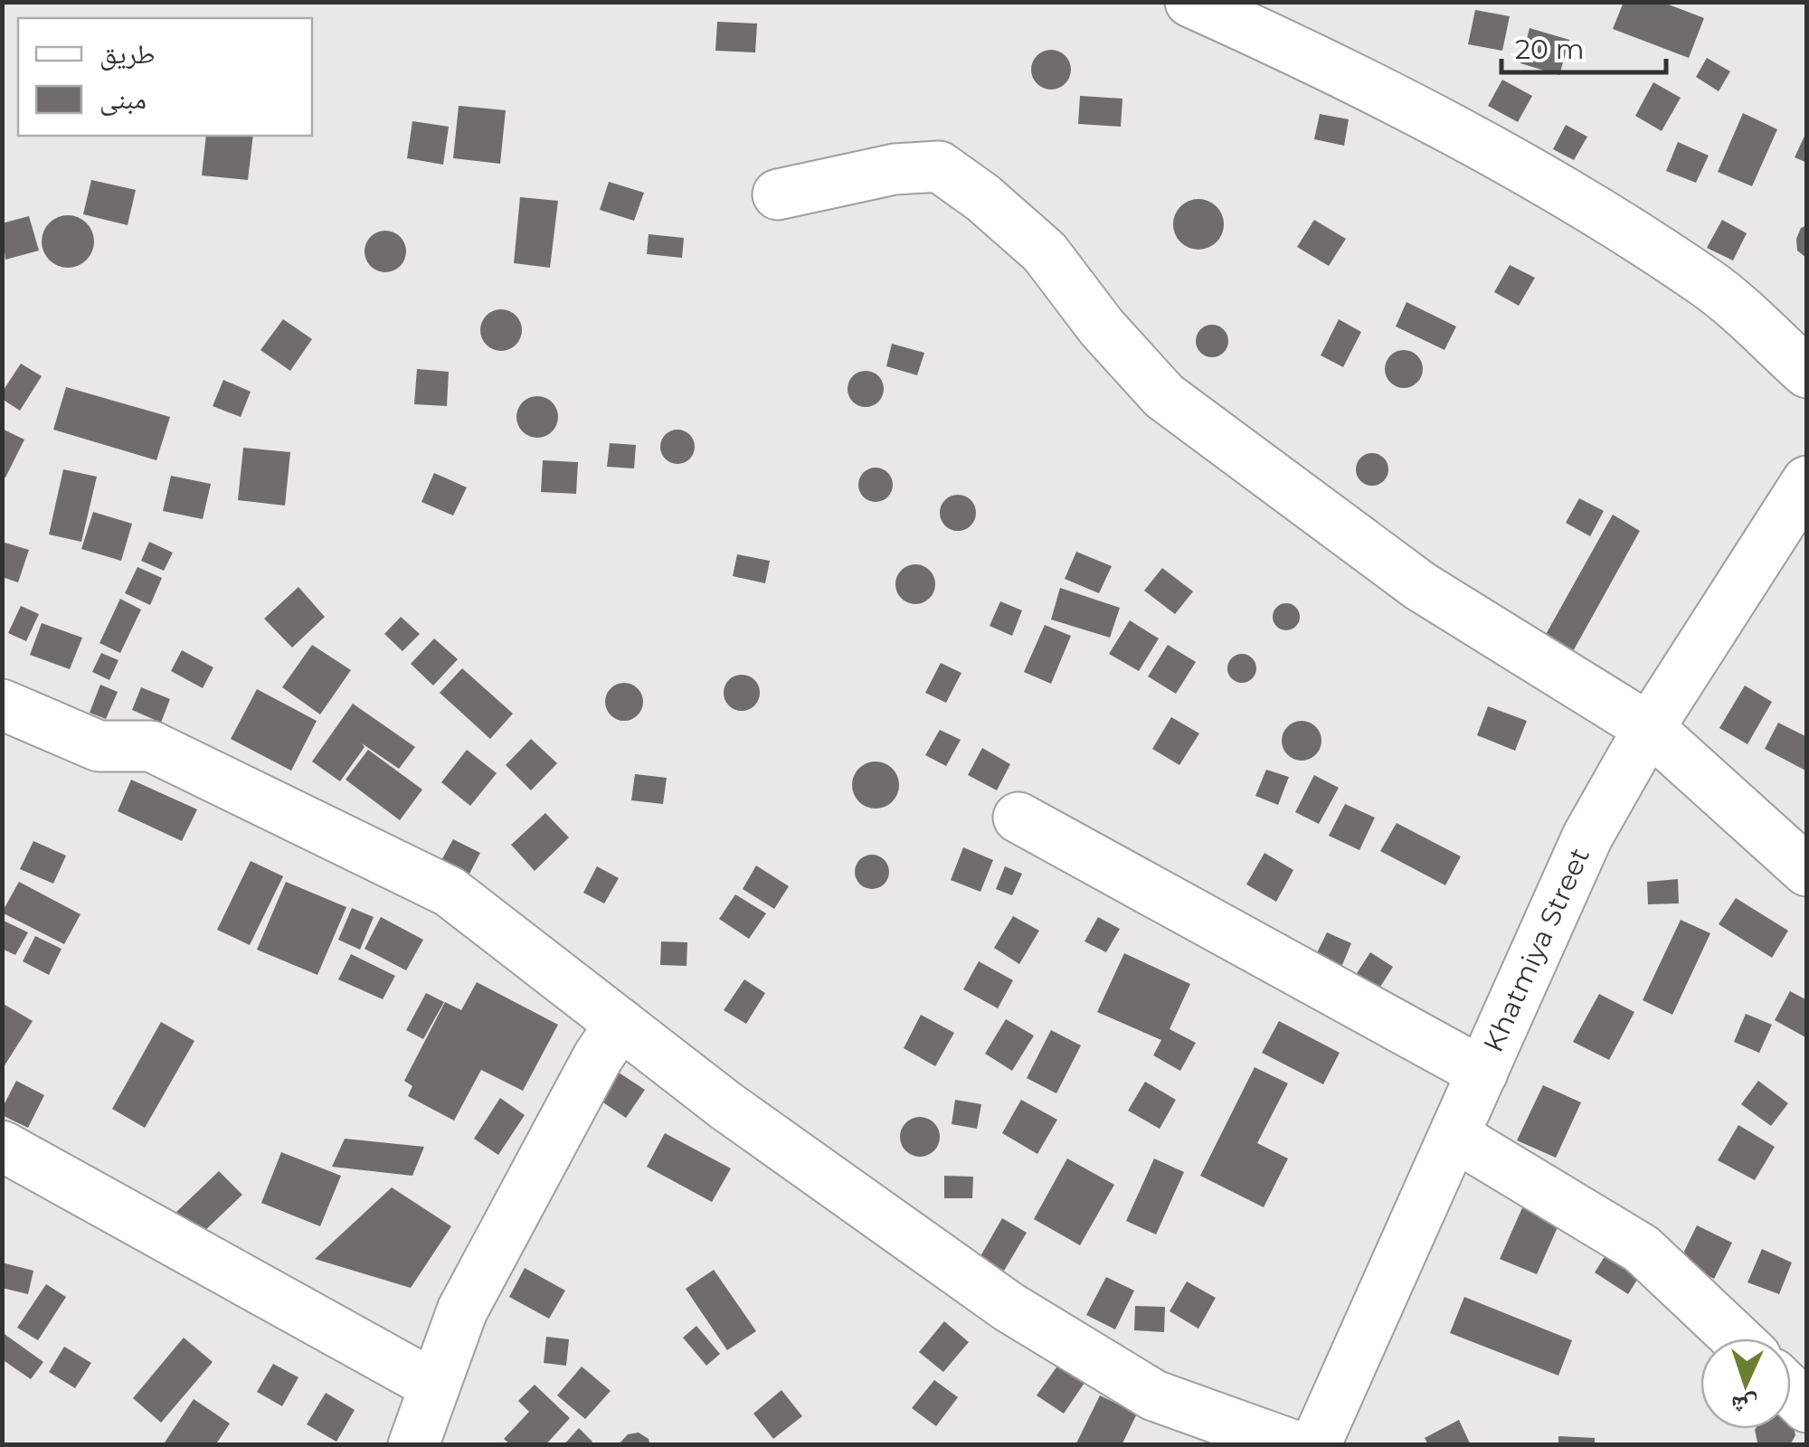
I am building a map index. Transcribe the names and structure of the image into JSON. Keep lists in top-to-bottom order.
{
  "streets": {
    "street": ["Khatmiya Street"]
  },
  "legend": ["طريق", "مبنى"],
  "scale_bar": "20 m",
  "north": "bottom"
}
